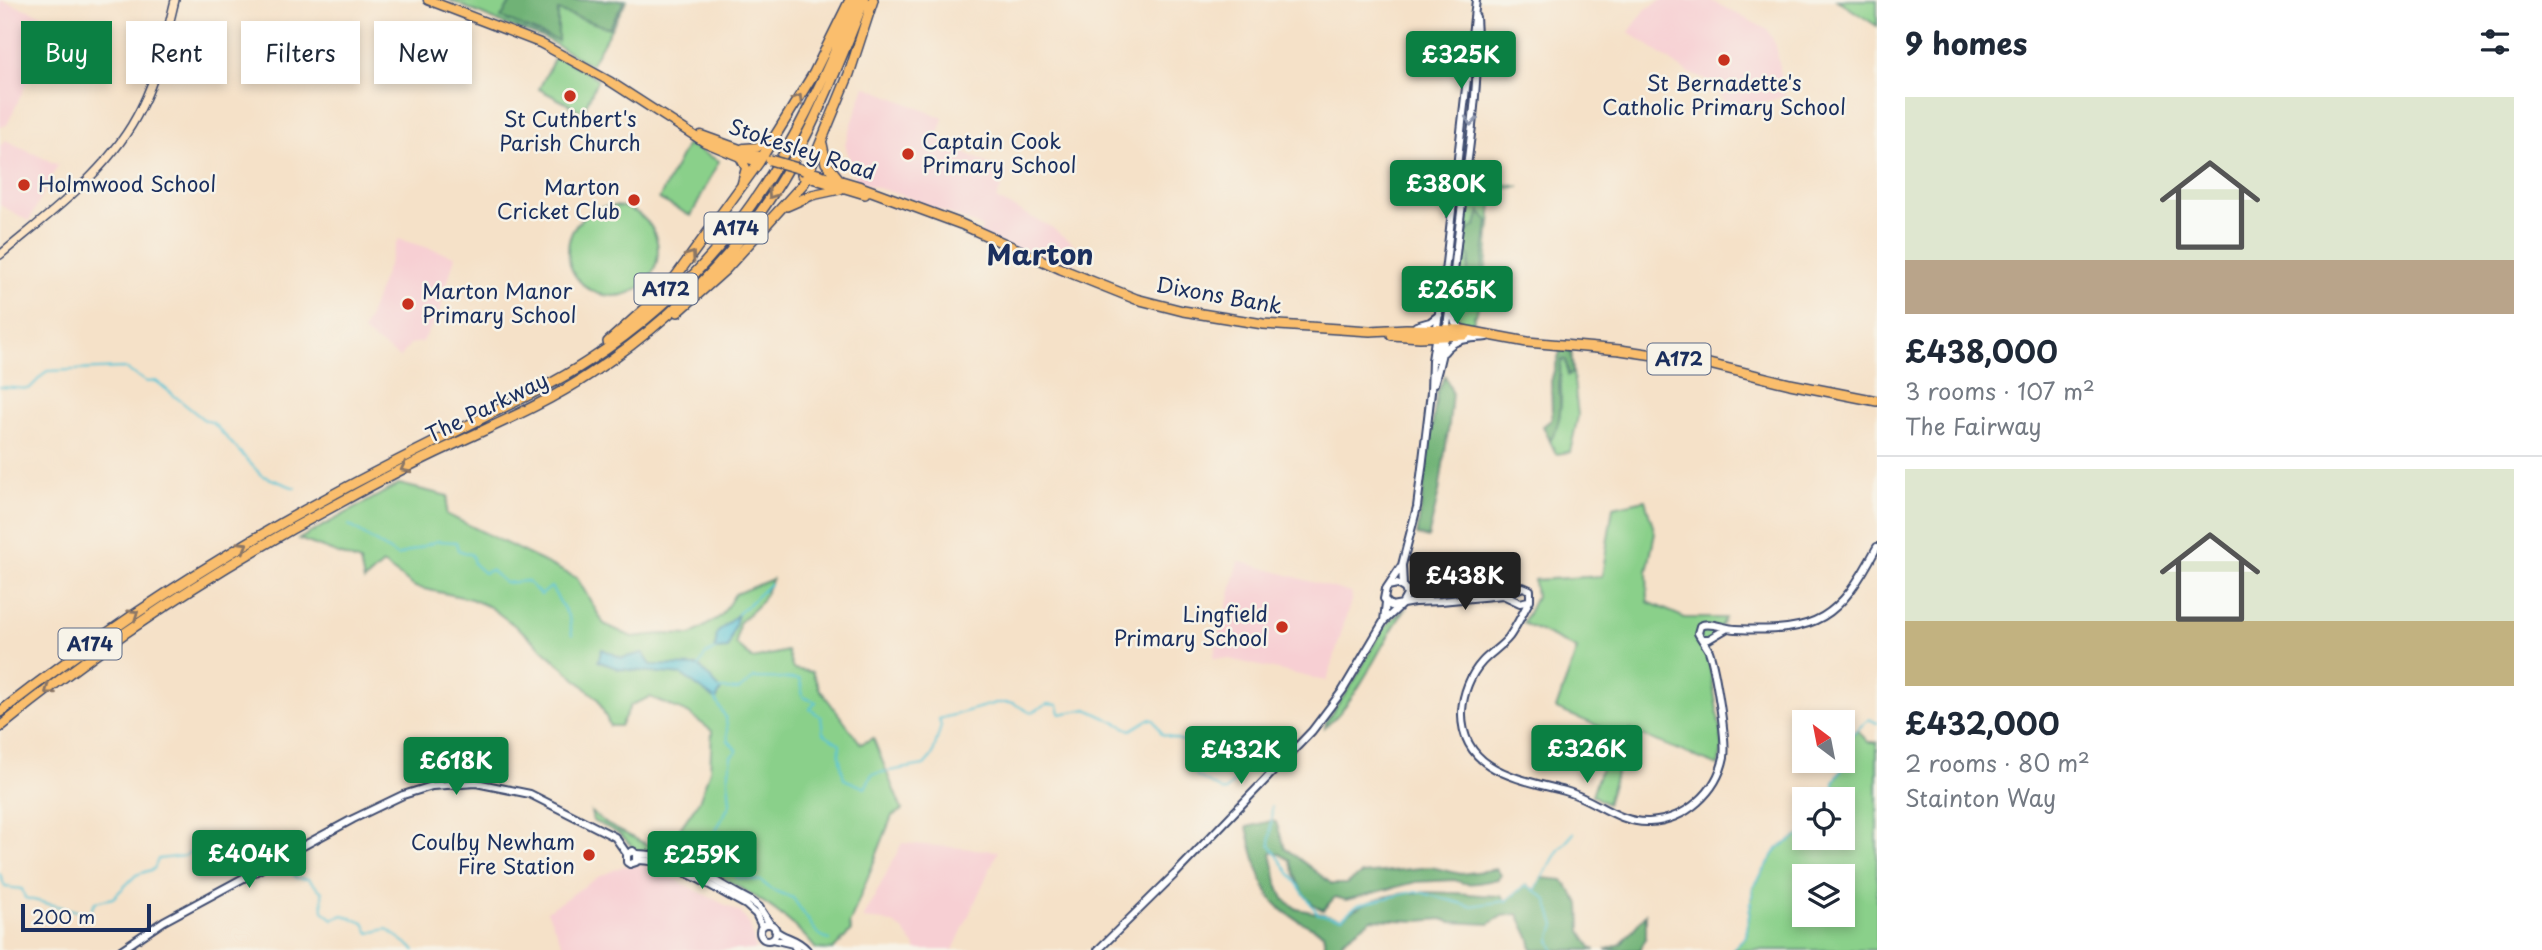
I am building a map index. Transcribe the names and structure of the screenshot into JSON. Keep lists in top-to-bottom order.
{
  "streets": {
    "highway": [
      "Stokesley Road",
      "A174",
      "A172",
      "Dixons Bank",
      "The Parkway"
    ]
  },
  "crossings": [
    ["Stokesley Road", "A174"],
    ["Stokesley Road", "A172"],
    ["A174", "A172"],
    ["A174", "Dixons Bank"],
    ["A174", "The Parkway"],
    ["A172", "Dixons Bank"],
    ["A172", "The Parkway"]
  ],
  "districts": ["Marton"],
  "places": [
    "St Bernadette's Catholic Primary School",
    "St Cuthbert's Parish Church",
    "Captain Cook Primary School",
    "Holmwood School",
    "Marton Cricket Club",
    "Marton Manor Primary School",
    "Lingfield Primary School",
    "Coulby Newham Fire Station"
  ],
  "scale_bar": "200 m",
  "north": "top left",
  "page": {
    "heading": "9 homes",
    "chip": [
      "Buy",
      "Rent",
      "Filters",
      "New"
    ],
    "price": [
      "£325K",
      "£380K",
      "£265K",
      "£438K",
      "£326K",
      "£432K",
      "£618K",
      "£404K",
      "£259K"
    ],
    "list": [
      {
        "name": "£438,000",
        "note": "3 rooms · 107 m² · The Fairway"
      },
      {
        "name": "£432,000",
        "note": "2 rooms · 80 m² · Stainton Way"
      }
    ],
    "scale": "200 m"
  }
}
